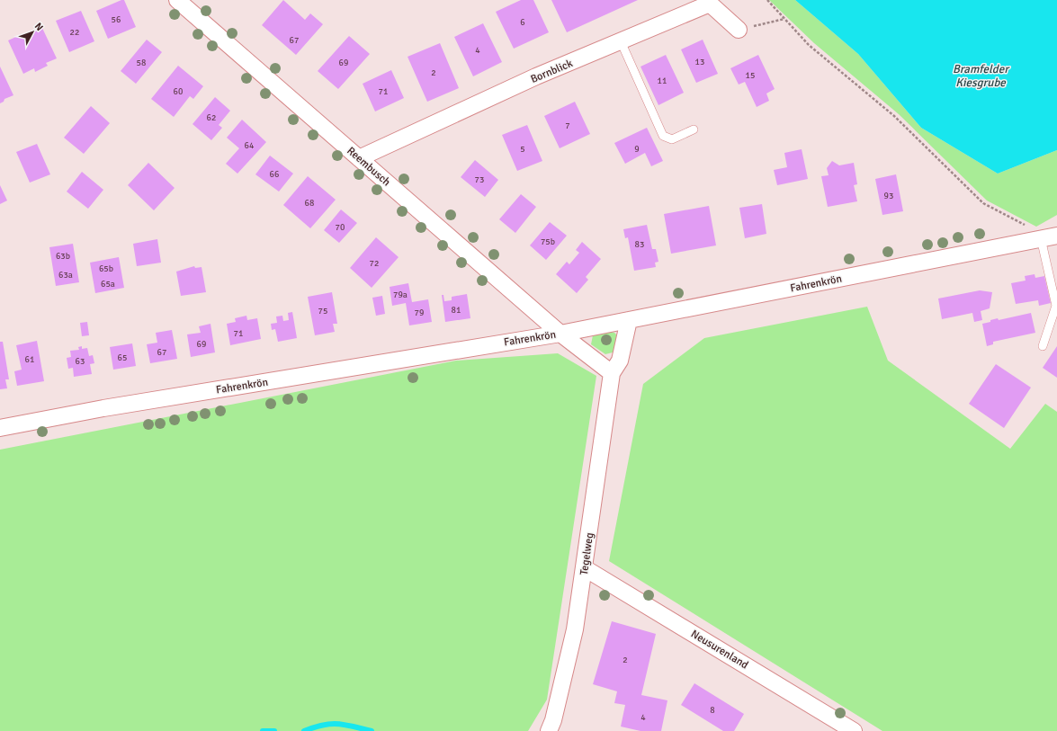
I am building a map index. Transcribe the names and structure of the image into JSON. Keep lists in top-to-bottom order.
{
  "streets": {
    "street": [
      "Bornblick",
      "Reembusch",
      "Fahrenkrön",
      "Tegelweg",
      "Neusurenland"
    ]
  },
  "crossings": [
    ["Bornblick", "Reembusch"],
    ["Reembusch", "Fahrenkrön"],
    ["Fahrenkrön", "Tegelweg"],
    ["Tegelweg", "Neusurenland"]
  ],
  "water": ["Bramfelder Kiesgrube"],
  "house_numbers": [
    "56",
    "6",
    "22",
    "67",
    "4",
    "13",
    "58",
    "69",
    "2",
    "15",
    "11",
    "60",
    "71",
    "62",
    "7",
    "64",
    "5",
    "9",
    "66",
    "73",
    "93",
    "68",
    "70",
    "75b",
    "83",
    "63b",
    "72",
    "65b",
    "63a",
    "65a",
    "79a",
    "81",
    "75",
    "79",
    "71",
    "69",
    "67",
    "65",
    "61",
    "63",
    "2",
    "8",
    "4"
  ],
  "north": "top right"
}
